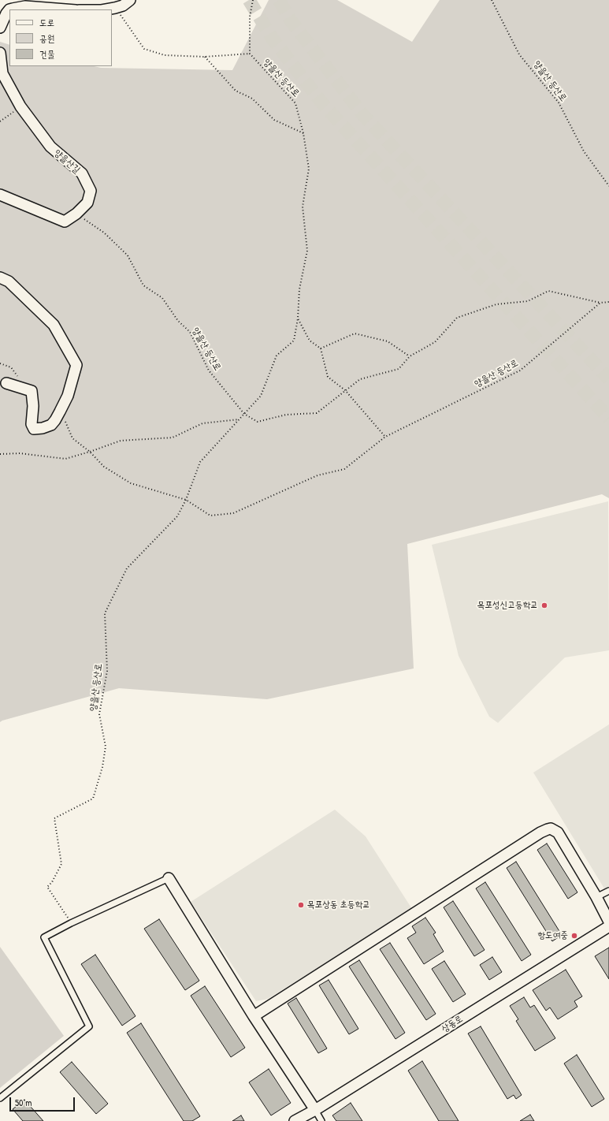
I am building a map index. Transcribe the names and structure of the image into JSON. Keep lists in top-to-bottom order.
{
  "streets": {
    "street": ["양을산길", "상동로"],
    "path": ["양을산 등산로"]
  },
  "crossings": [
    ["양을산 등산로", "양을산길"]
  ],
  "places": ["목포성신고등학교", "목포상동 초등학교", "항도여중"],
  "legend": ["도로", "공원", "건물"],
  "scale_bar": "50 m"
}
